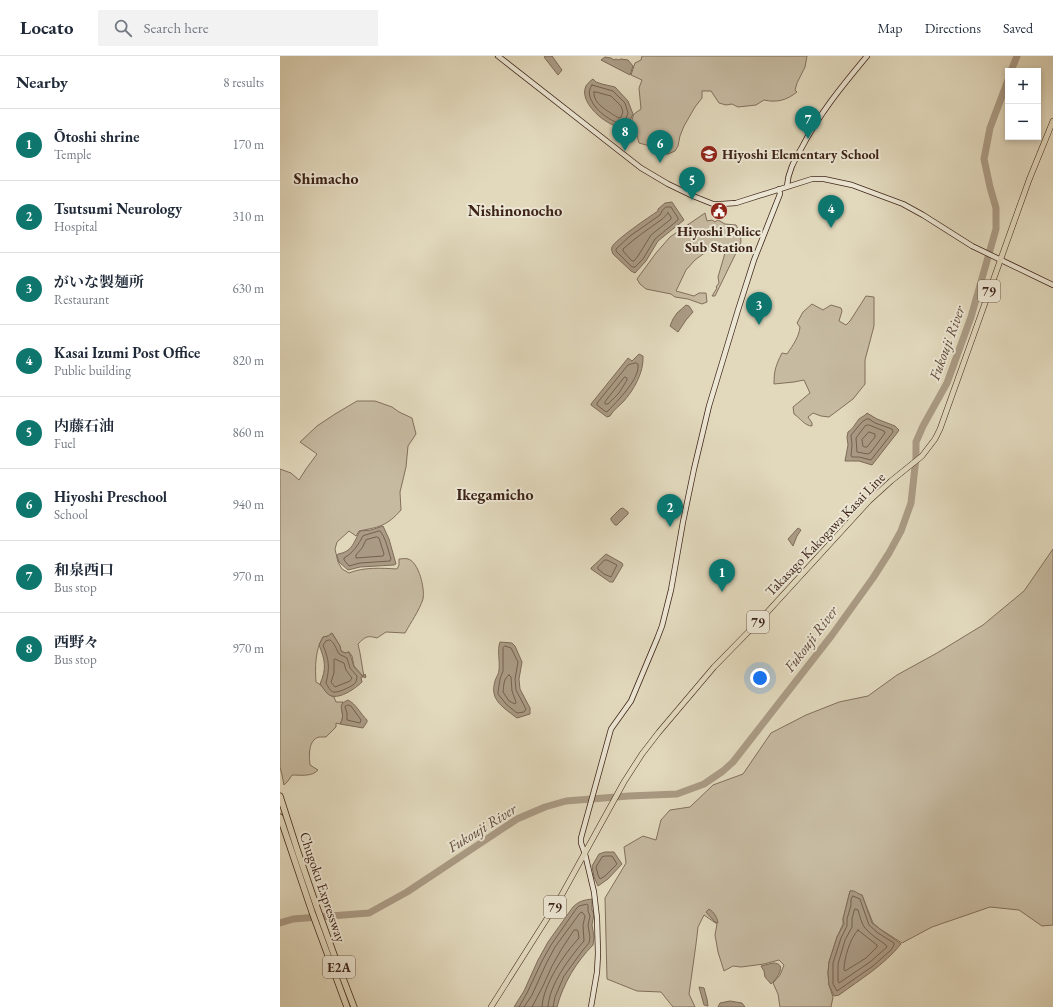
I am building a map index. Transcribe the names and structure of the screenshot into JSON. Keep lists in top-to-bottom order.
{
  "streets": {
    "highway": ["Chugoku Expressway", "E2A"],
    "main road": ["79", "Takasago Kakogawa Kasai Line"]
  },
  "districts": ["Shimacho", "Nishinonocho", "Ikegamicho"],
  "water": ["Fukouji River"],
  "places": {
    "school or university": ["Hiyoshi Elementary School"],
    "public building": ["Hiyoshi Police Sub Station"]
  },
  "page": {
    "header": "Locato",
    "search": "Search here",
    "nav": ["Map", "Directions", "Saved"],
    "heading": ["Nearby", "8 results"],
    "map_buttons": ["+", "−"],
    "pins": [
      "7",
      "8",
      "6",
      "5",
      "4",
      "3",
      "2",
      "1"
    ],
    "list": [
      {
        "mark": "1",
        "name": "Ōtoshi shrine",
        "note": "Temple",
        "value": "170 m"
      },
      {
        "mark": "2",
        "name": "Tsutsumi Neurology",
        "note": "Hospital",
        "value": "310 m"
      },
      {
        "mark": "3",
        "name": "がいな製麺所",
        "note": "Restaurant",
        "value": "630 m"
      },
      {
        "mark": "4",
        "name": "Kasai Izumi Post Office",
        "note": "Public building",
        "value": "820 m"
      },
      {
        "mark": "5",
        "name": "内藤石油",
        "note": "Fuel",
        "value": "860 m"
      },
      {
        "mark": "6",
        "name": "Hiyoshi Preschool",
        "note": "School",
        "value": "940 m"
      },
      {
        "mark": "7",
        "name": "和泉西口",
        "note": "Bus stop",
        "value": "970 m"
      },
      {
        "mark": "8",
        "name": "西野々",
        "note": "Bus stop",
        "value": "970 m"
      }
    ]
  }
}
